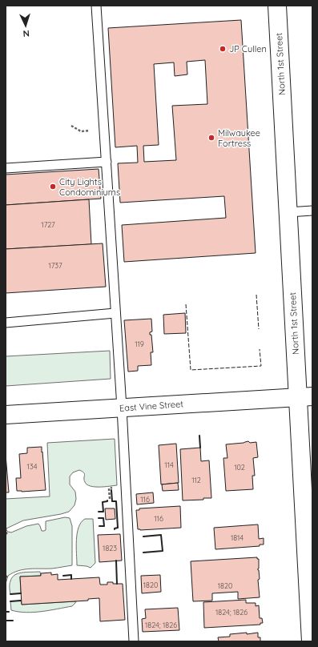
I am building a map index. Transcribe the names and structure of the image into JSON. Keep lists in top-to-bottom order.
{
  "streets": {
    "street": ["North 1st Street", "East Vine Street"]
  },
  "crossings": [
    ["North 1st Street", "East Vine Street"]
  ],
  "places": ["JP Cullen", "Milwaukee Fortress", "City Lights Condominiums"],
  "house_numbers": [
    "1727",
    "1737",
    "119",
    "114",
    "134",
    "102",
    "112",
    "116",
    "116",
    "1814",
    "1823",
    "1820",
    "1820",
    "1824; 1826",
    "1824; 1826"
  ],
  "north": "bottom"
}
